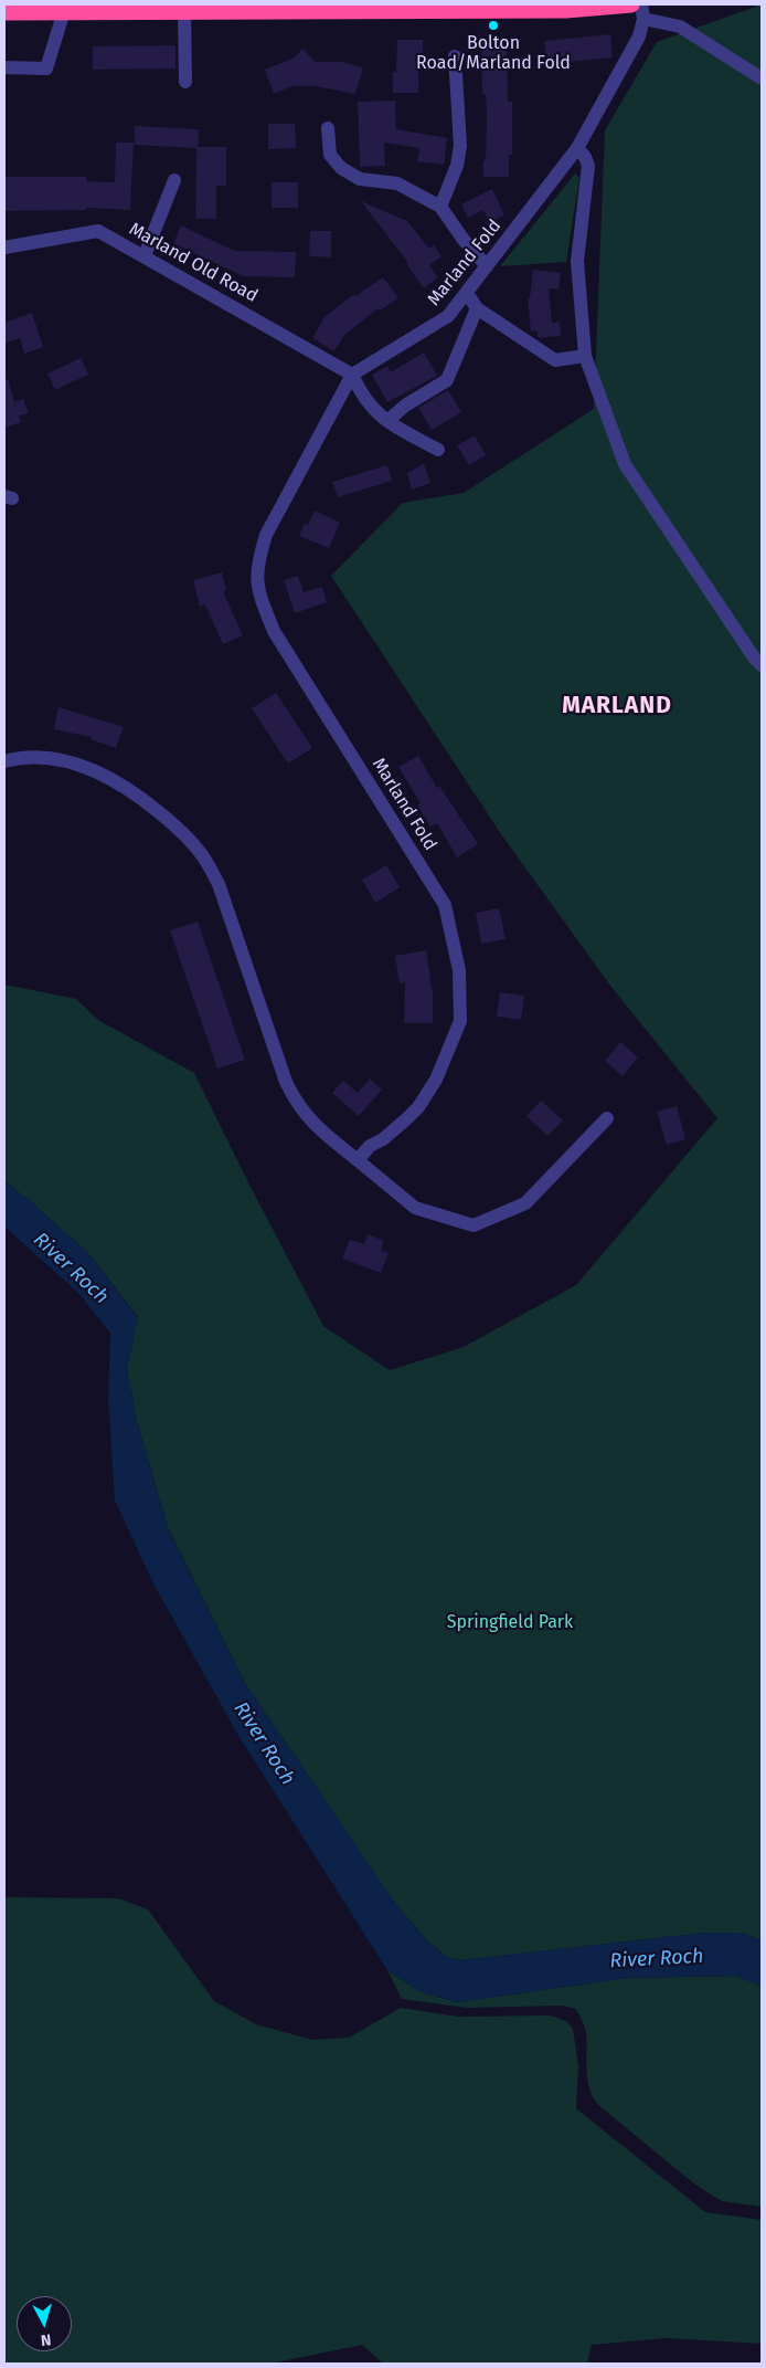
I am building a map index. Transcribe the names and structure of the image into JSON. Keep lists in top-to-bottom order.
{
  "streets": {
    "street": ["Marland Old Road", "Marland Fold"]
  },
  "crossings": [
    ["Marland Old Road", "Marland Fold"]
  ],
  "districts": ["MARLAND"],
  "water": ["River Roch"],
  "parks": ["Springfield Park"],
  "places": ["Bolton Road/Marland Fold"],
  "north": "bottom"
}
